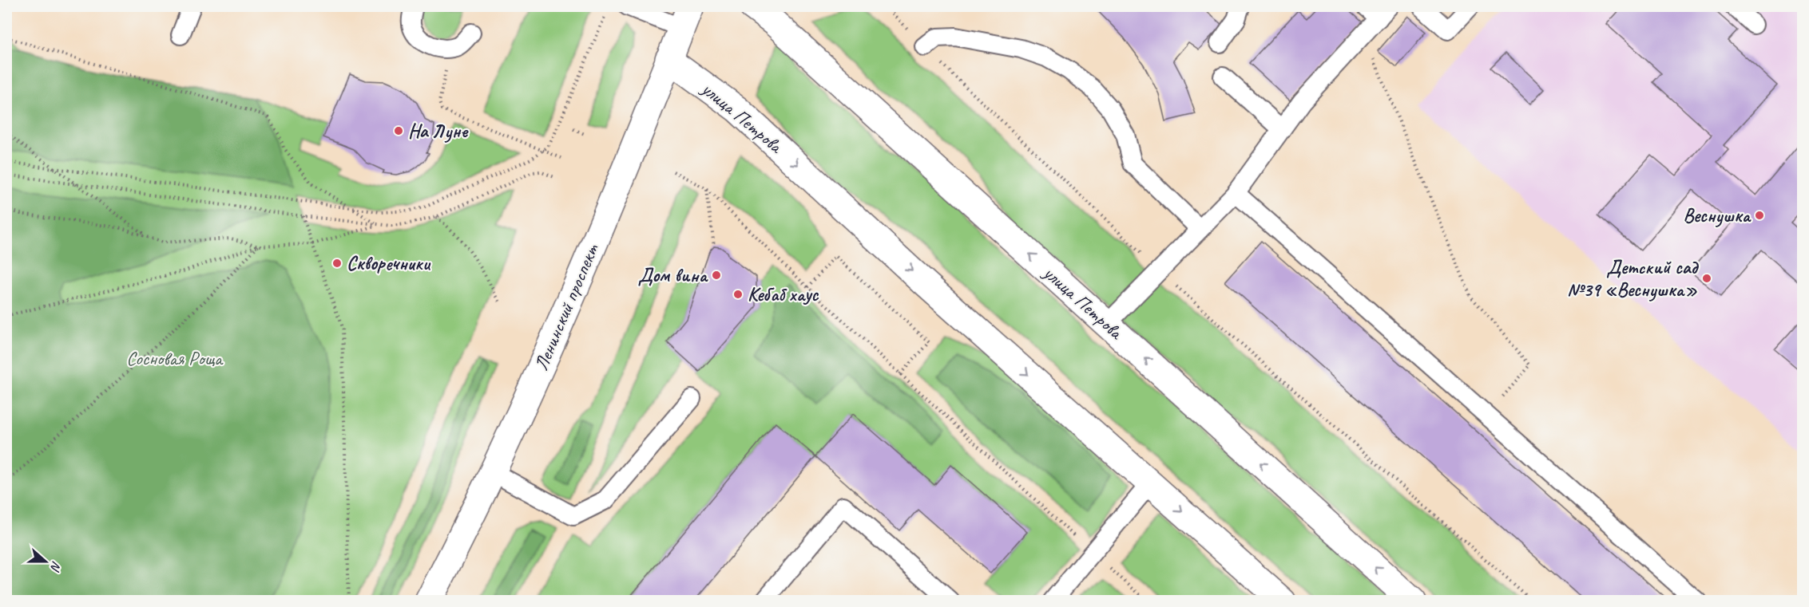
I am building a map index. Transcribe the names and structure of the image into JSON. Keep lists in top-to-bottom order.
{
  "streets": {
    "main road": ["улица Петрова", "Ленинский проспект"]
  },
  "crossings": [
    ["улица Петрова", "Ленинский проспект"]
  ],
  "parks": ["Сосновая Роща"],
  "places": [
    "На Луне",
    "Веснушка",
    "Скворечники",
    "Дом вина",
    "Детский сад №39 «Веснушка»",
    "Кебаб хаус"
  ],
  "north": "right"
}
